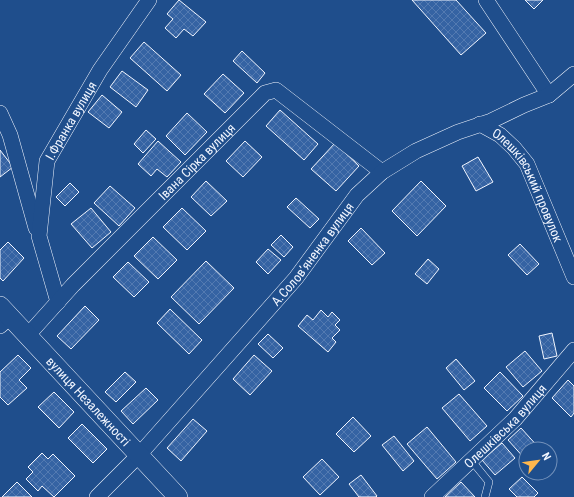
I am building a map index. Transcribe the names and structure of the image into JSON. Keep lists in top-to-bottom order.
{
  "streets": {
    "street": [
      "І.Франка вулиця",
      "Івана Сірка вулиця",
      "Олешківський провулок",
      "А.Солов’яненка вулиця",
      "вулиця Незалежності",
      "Олешківська вулиця"
    ]
  },
  "crossings": [
    ["І.Франка вулиця", "Івана Сірка вулиця"],
    ["Івана Сірка вулиця", "А.Солов’яненка вулиця"],
    ["Івана Сірка вулиця", "вулиця Незалежності"],
    ["Олешківський провулок", "А.Солов’яненка вулиця"],
    ["А.Солов’яненка вулиця", "вулиця Незалежності"]
  ],
  "north": "top right"
}
